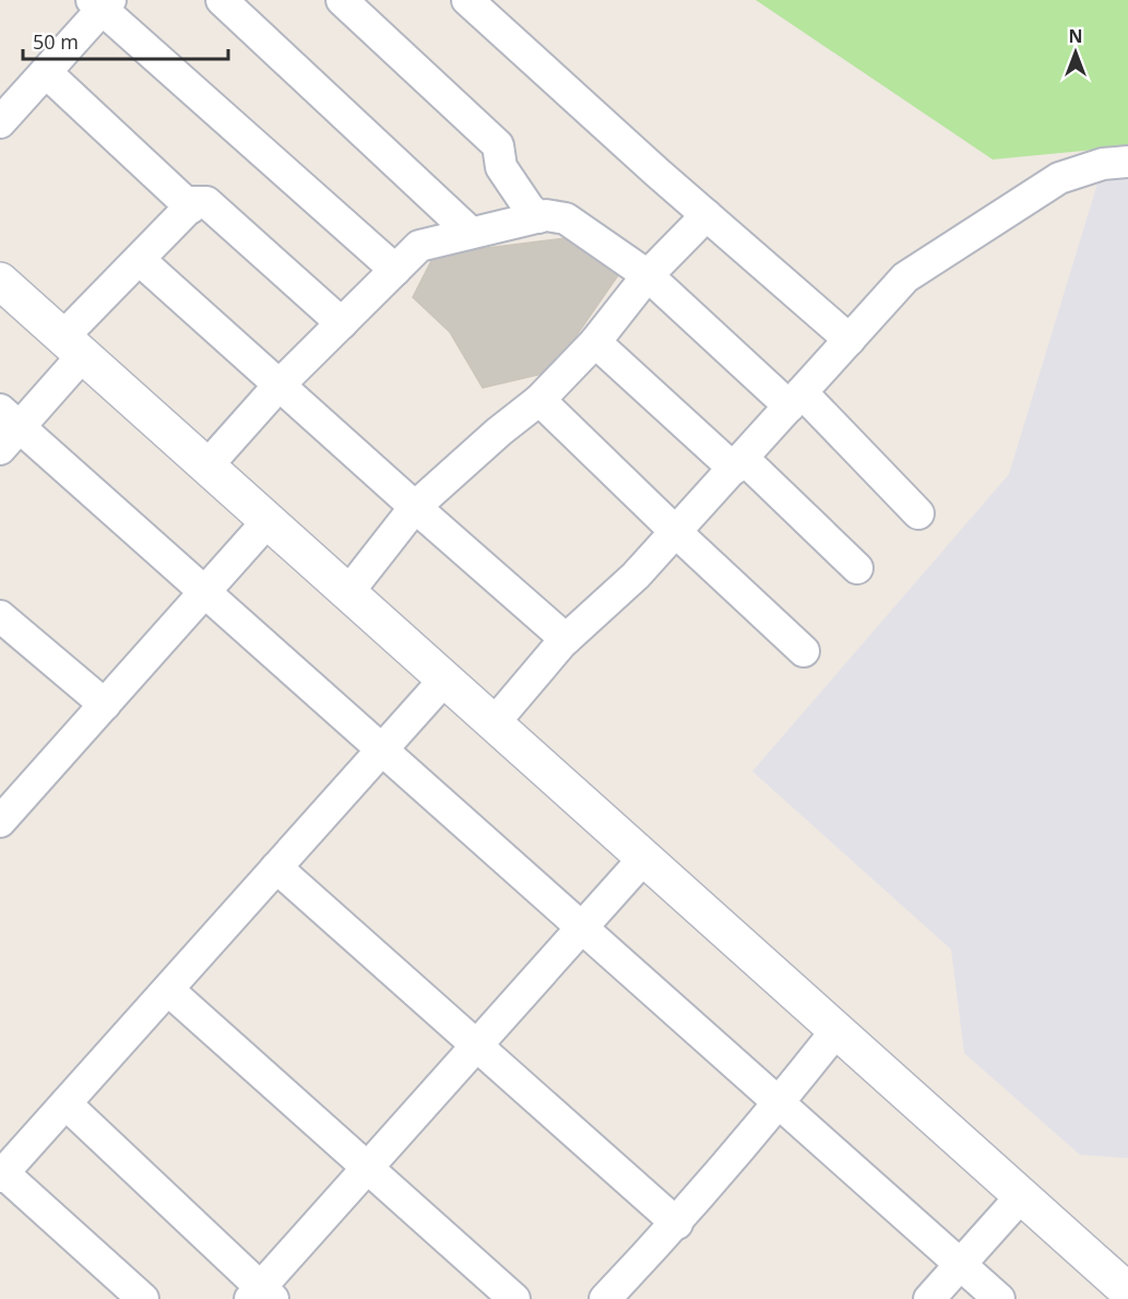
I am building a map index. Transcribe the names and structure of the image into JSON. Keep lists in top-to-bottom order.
{
  "scale_bar": "50 m",
  "north": "top"
}
